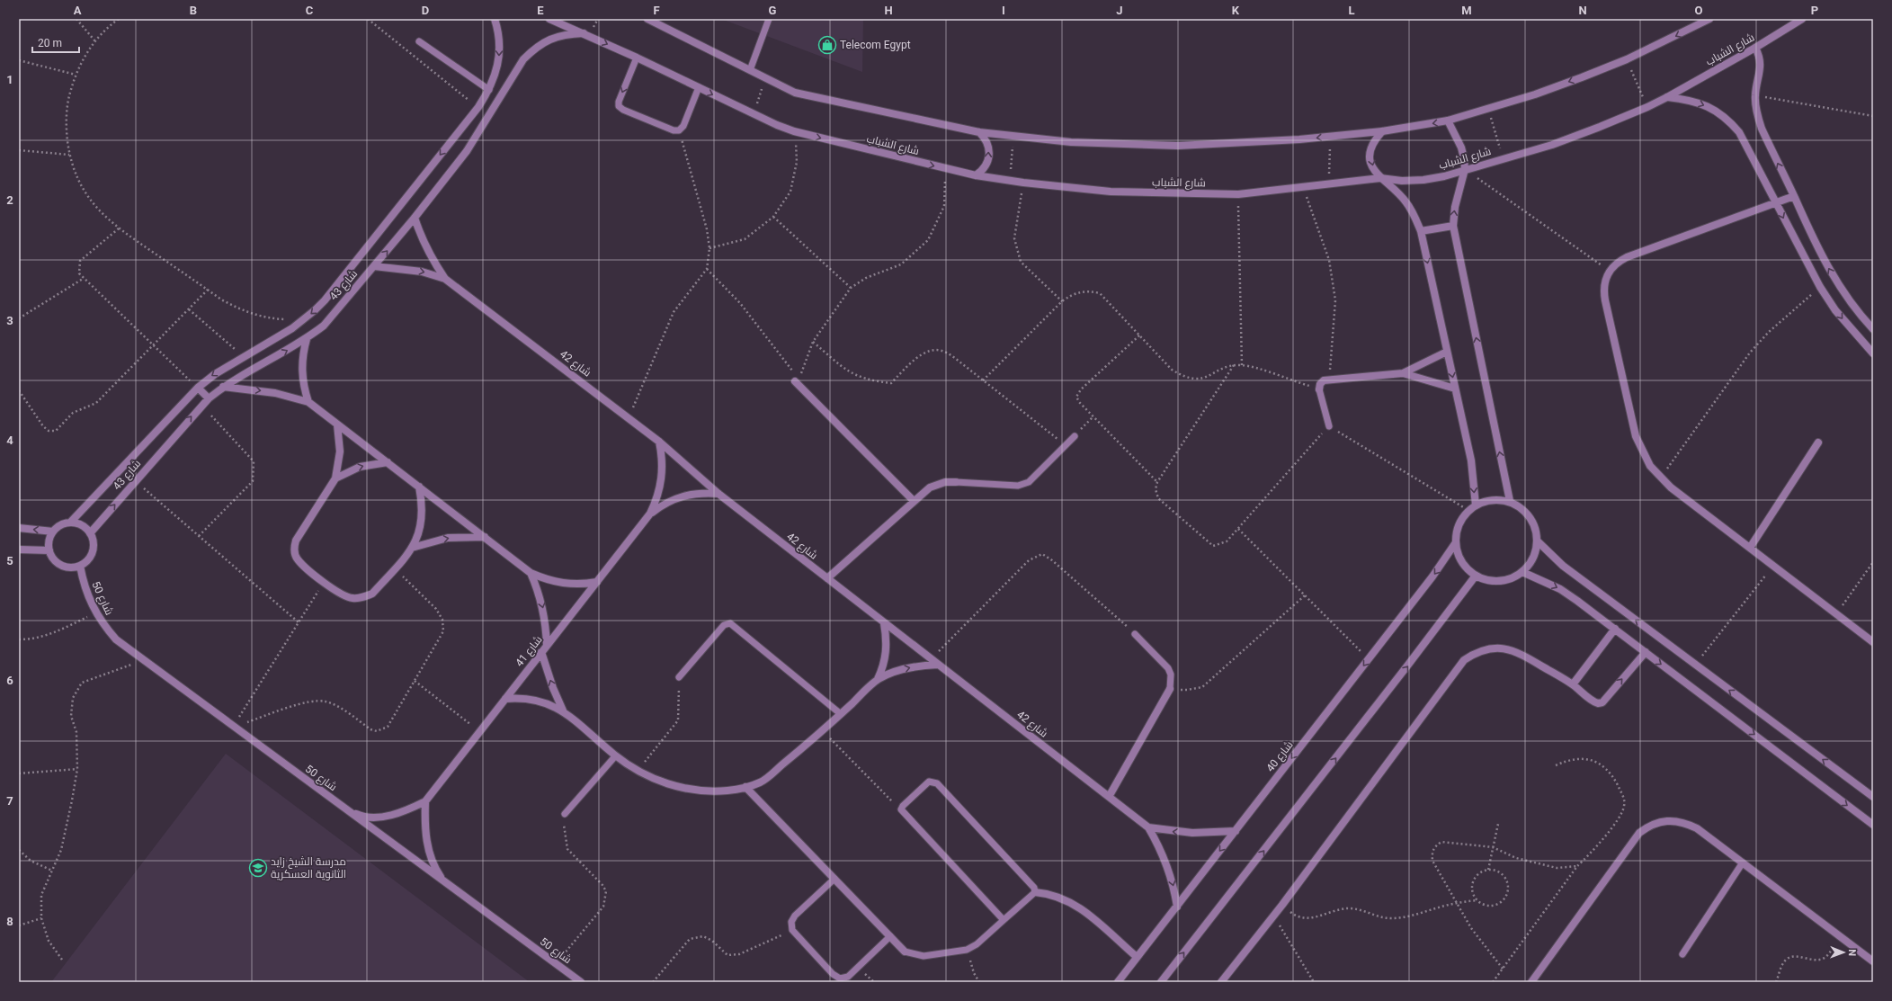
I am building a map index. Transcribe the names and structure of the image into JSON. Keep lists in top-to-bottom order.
{
  "streets": {
    "street": [
      "شارع الشباب",
      "شارع 43",
      "شارع 42",
      "شارع 50",
      "شارع 41",
      "شارع 40"
    ]
  },
  "crossings": [
    ["شارع الشباب", "شارع 43"],
    ["شارع 43", "شارع 42"],
    ["شارع 43", "شارع 50"],
    ["شارع 42", "شارع 41"],
    ["شارع 42", "شارع 40"],
    ["شارع 50", "شارع 41"]
  ],
  "places": {
    "shop": ["Telecom Egypt"],
    "school or university": ["مدرسة الشيخ زايد الثانوية العسكرية"]
  },
  "scale_bar": "20 m",
  "north": "right",
  "grid": {
    "columns": [
      "A",
      "B",
      "C",
      "D",
      "E",
      "F",
      "G",
      "H",
      "I",
      "J",
      "K",
      "L",
      "M",
      "N",
      "O",
      "P"
    ],
    "rows": [
      "1",
      "2",
      "3",
      "4",
      "5",
      "6",
      "7",
      "8"
    ]
  }
}
